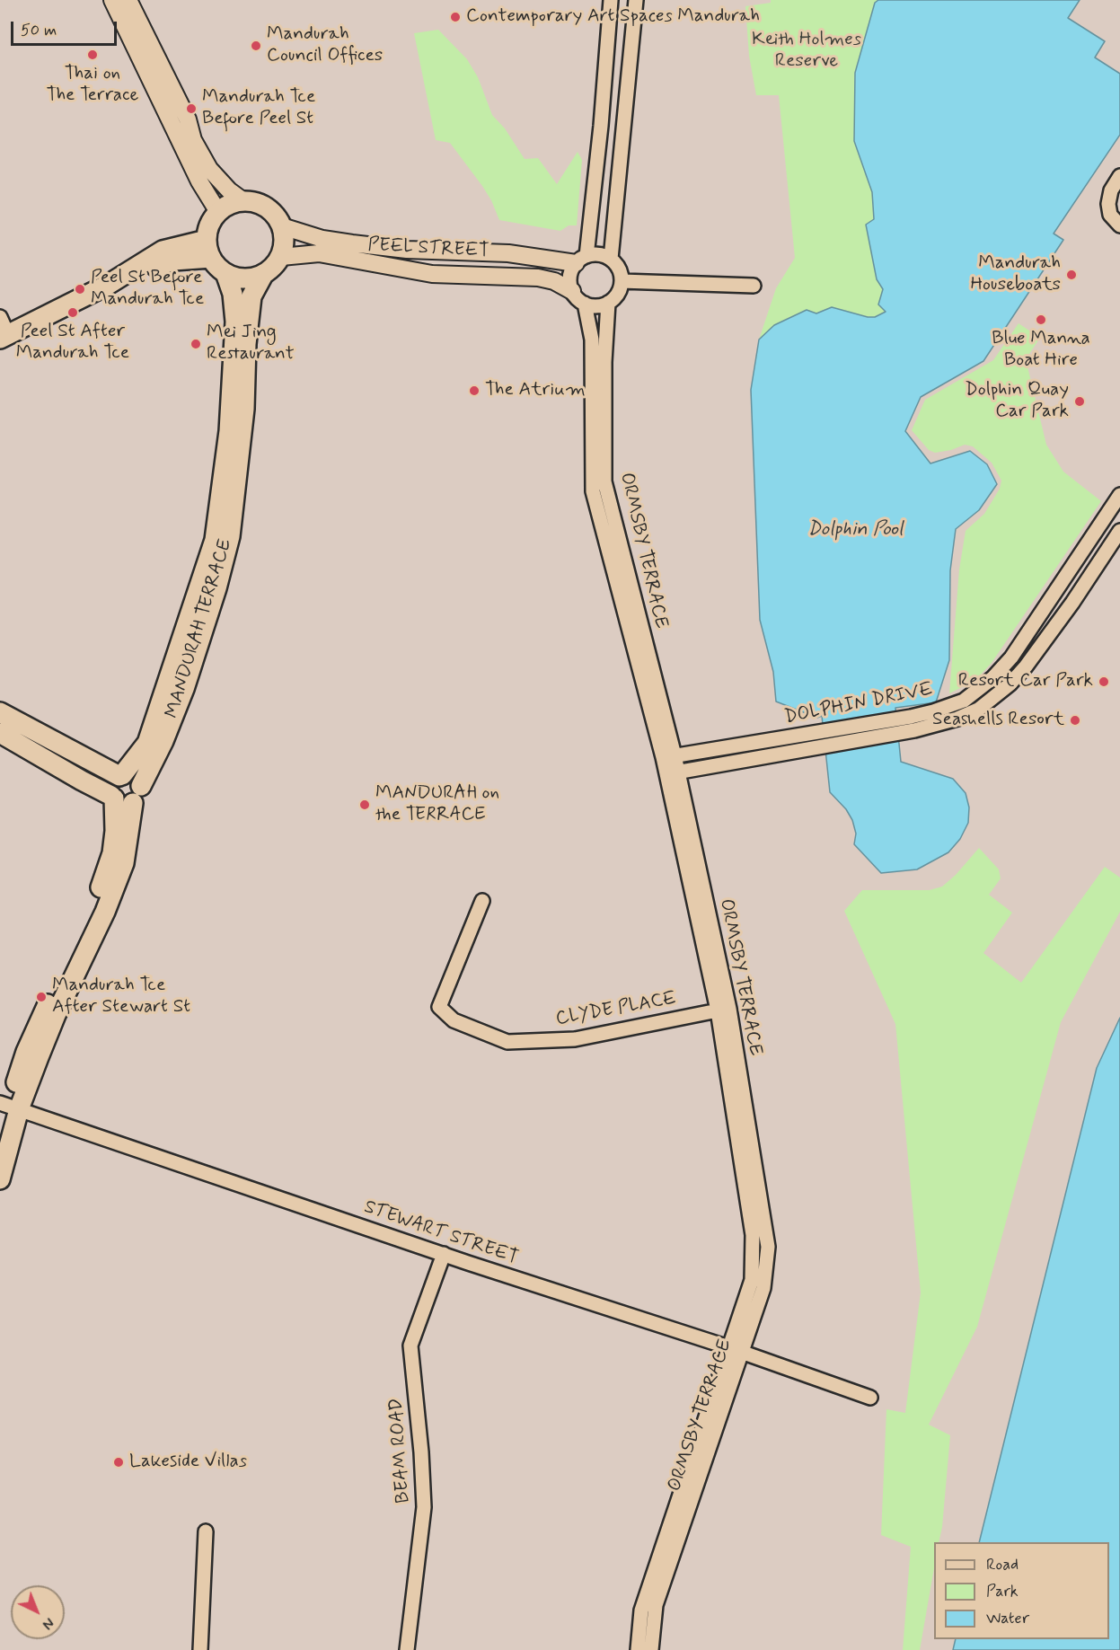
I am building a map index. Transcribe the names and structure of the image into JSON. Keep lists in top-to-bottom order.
{
  "streets": {
    "main road": ["MANDURAH TERRACE"],
    "street": [
      "PEEL STREET",
      "ORMSBY TERRACE",
      "DOLPHIN DRIVE",
      "CLYDE PLACE",
      "STEWART STREET",
      "BEAM ROAD"
    ]
  },
  "crossings": [
    ["PEEL STREET", "ORMSBY TERRACE"],
    ["PEEL STREET", "MANDURAH TERRACE"],
    ["ORMSBY TERRACE", "DOLPHIN DRIVE"],
    ["ORMSBY TERRACE", "CLYDE PLACE"],
    ["ORMSBY TERRACE", "STEWART STREET"],
    ["MANDURAH TERRACE", "STEWART STREET"],
    ["STEWART STREET", "BEAM ROAD"]
  ],
  "water": ["Dolphin Pool"],
  "parks": ["Keith Holmes Reserve"],
  "places": [
    "Contemporary Art Spaces Mandurah",
    "Mandurah Council Offices",
    "Thai on The Terrace",
    "Mandurah Tce Before Peel St",
    "Mandurah Houseboats",
    "Peel St Before Mandurah Tce",
    "Peel St After Mandurah Tce",
    "Blue Manna Boat Hire",
    "Mei Jing Restaurant",
    "The Atrium",
    "Dolphin Quay Car Park",
    "Resort Car Park",
    "Seashells Resort",
    "MANDURAH on the TERRACE",
    "Mandurah Tce After Stewart St",
    "Lakeside Villas"
  ],
  "legend": ["Road", "Park", "Water"],
  "scale_bar": "50 m",
  "north": "bottom right"
}
